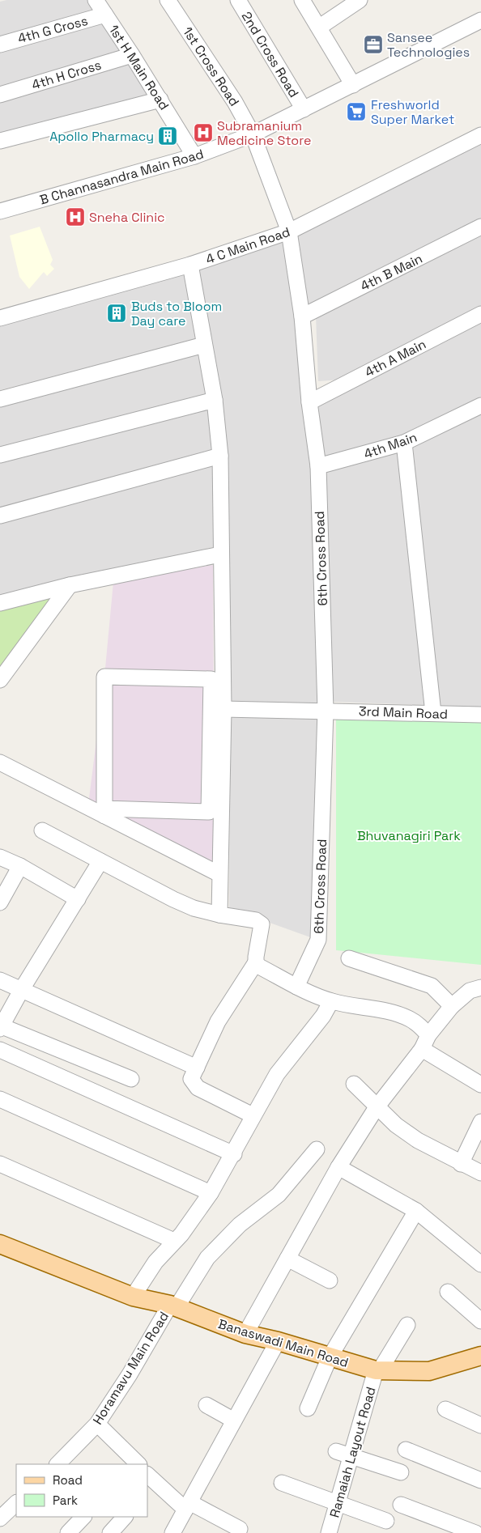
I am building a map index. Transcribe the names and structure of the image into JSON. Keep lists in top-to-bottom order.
{
  "streets": {
    "main road": ["Banaswadi Main Road"],
    "street": [
      "4th G Cross",
      "2nd Cross Road",
      "1st Cross Road",
      "1st H Main Road",
      "4th H Cross",
      "B Channasandra Main Road",
      "4 C Main Road",
      "4th B Main",
      "4th A Main",
      "4th Main",
      "6th Cross Road",
      "3rd Main Road",
      "Horamavu Main Road",
      "Ramaiah Layout Road"
    ]
  },
  "crossings": [
    ["4th G Cross", "1st H Main Road"],
    ["2nd Cross Road", "B Channasandra Main Road"],
    ["1st Cross Road", "B Channasandra Main Road"],
    ["1st Cross Road", "6th Cross Road"],
    ["1st H Main Road", "4th H Cross"],
    ["1st H Main Road", "B Channasandra Main Road"],
    ["B Channasandra Main Road", "6th Cross Road"],
    ["4 C Main Road", "6th Cross Road"],
    ["4th B Main", "6th Cross Road"],
    ["4th A Main", "6th Cross Road"],
    ["4th Main", "6th Cross Road"],
    ["6th Cross Road", "3rd Main Road"],
    ["Banaswadi Main Road", "Horamavu Main Road"],
    ["Banaswadi Main Road", "Ramaiah Layout Road"]
  ],
  "parks": ["Bhuvanagiri Park"],
  "places": {
    "office": ["Sansee Technologies"],
    "supermarket": ["Freshworld Super Market"],
    "hospital": ["Subramanium Medicine Store", "Sneha Clinic"],
    "building": ["Apollo Pharmacy", "Buds to Bloom Day care"]
  },
  "legend": ["Road", "Park"]
}
